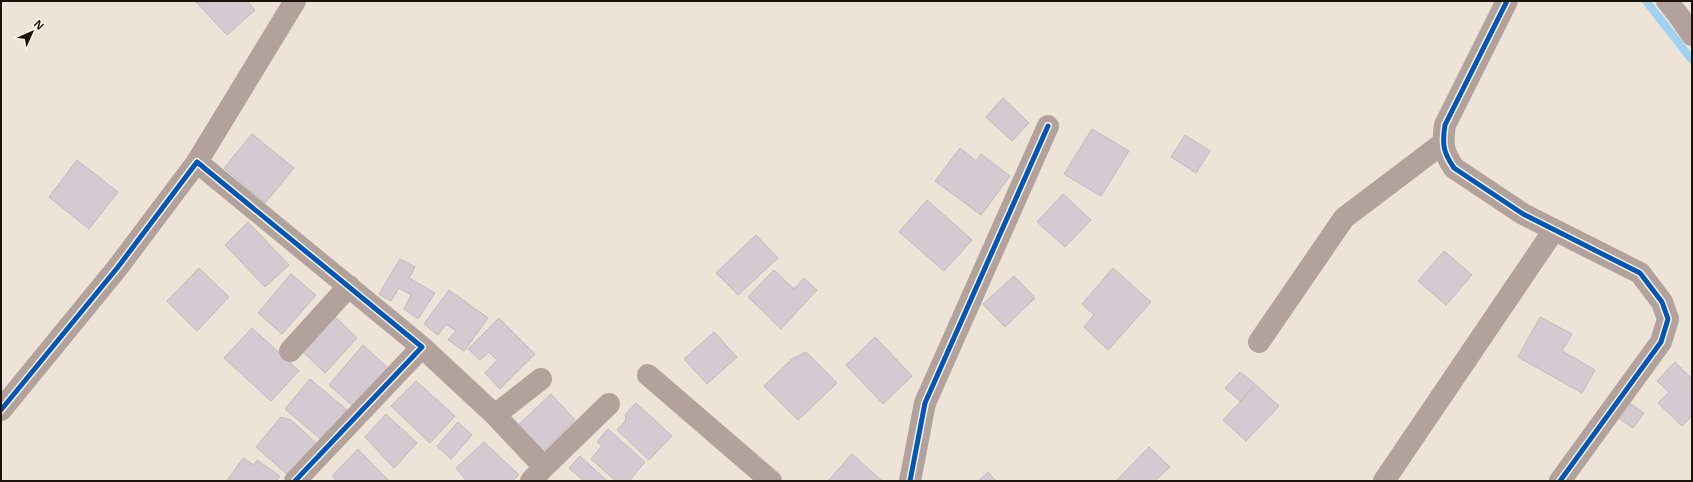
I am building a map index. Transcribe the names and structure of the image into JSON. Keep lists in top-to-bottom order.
{
  "north": "top right"
}
